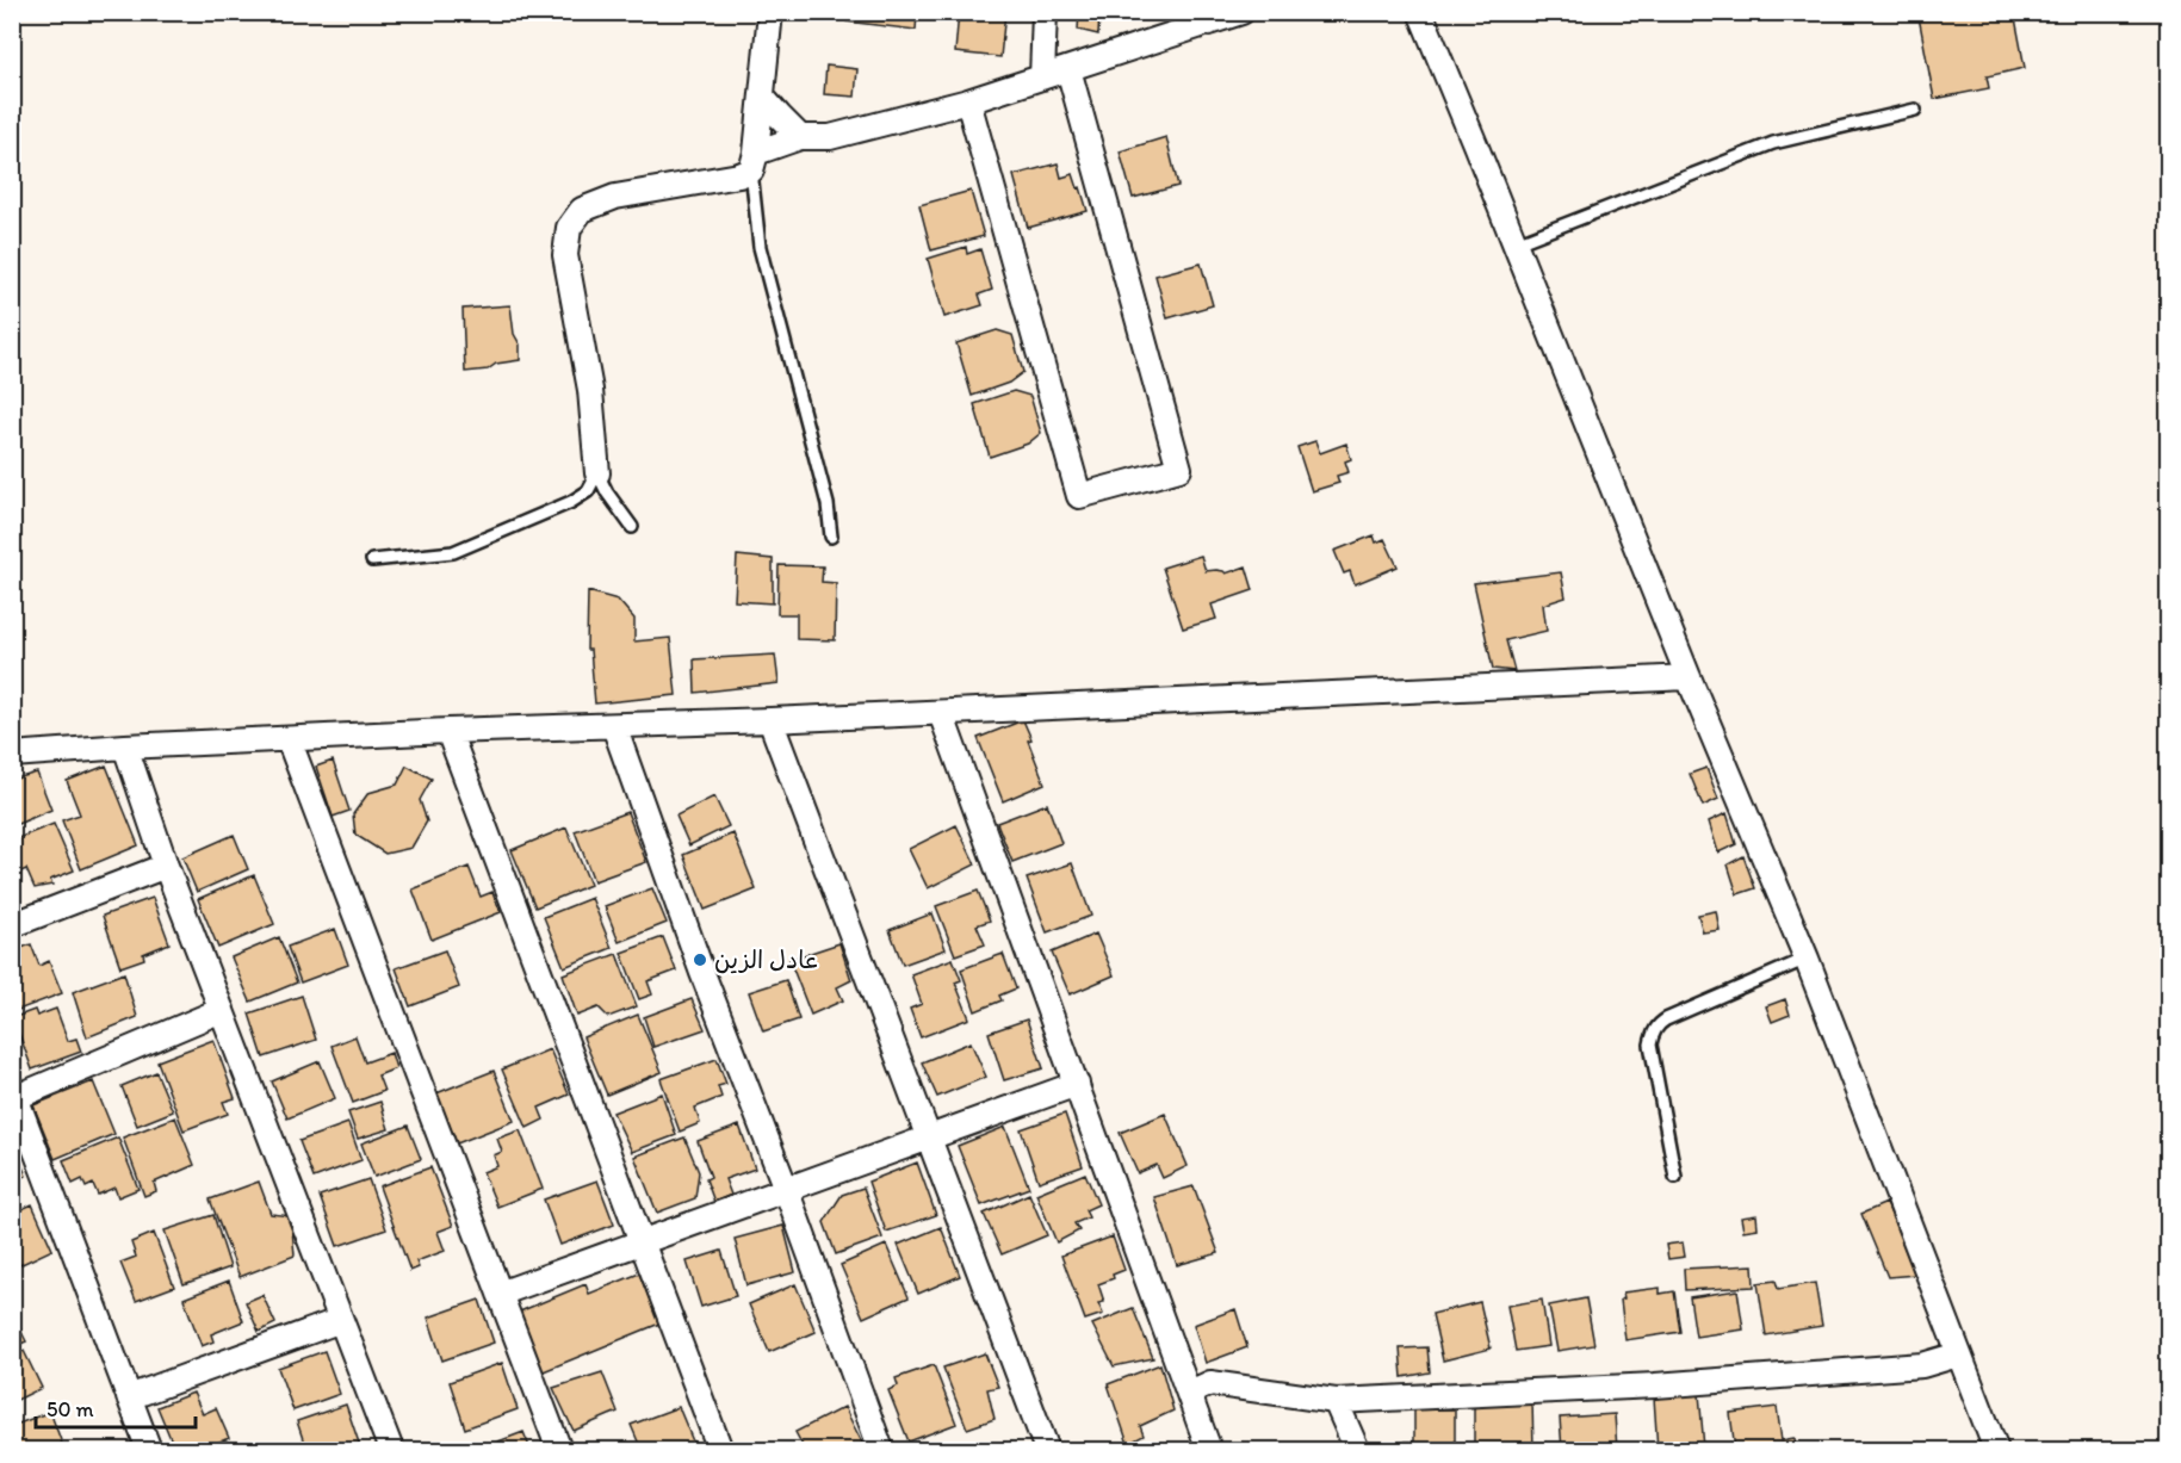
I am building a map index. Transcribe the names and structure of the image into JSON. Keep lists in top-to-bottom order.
{
  "places": ["عادل الزين"],
  "scale_bar": "50 m"
}
